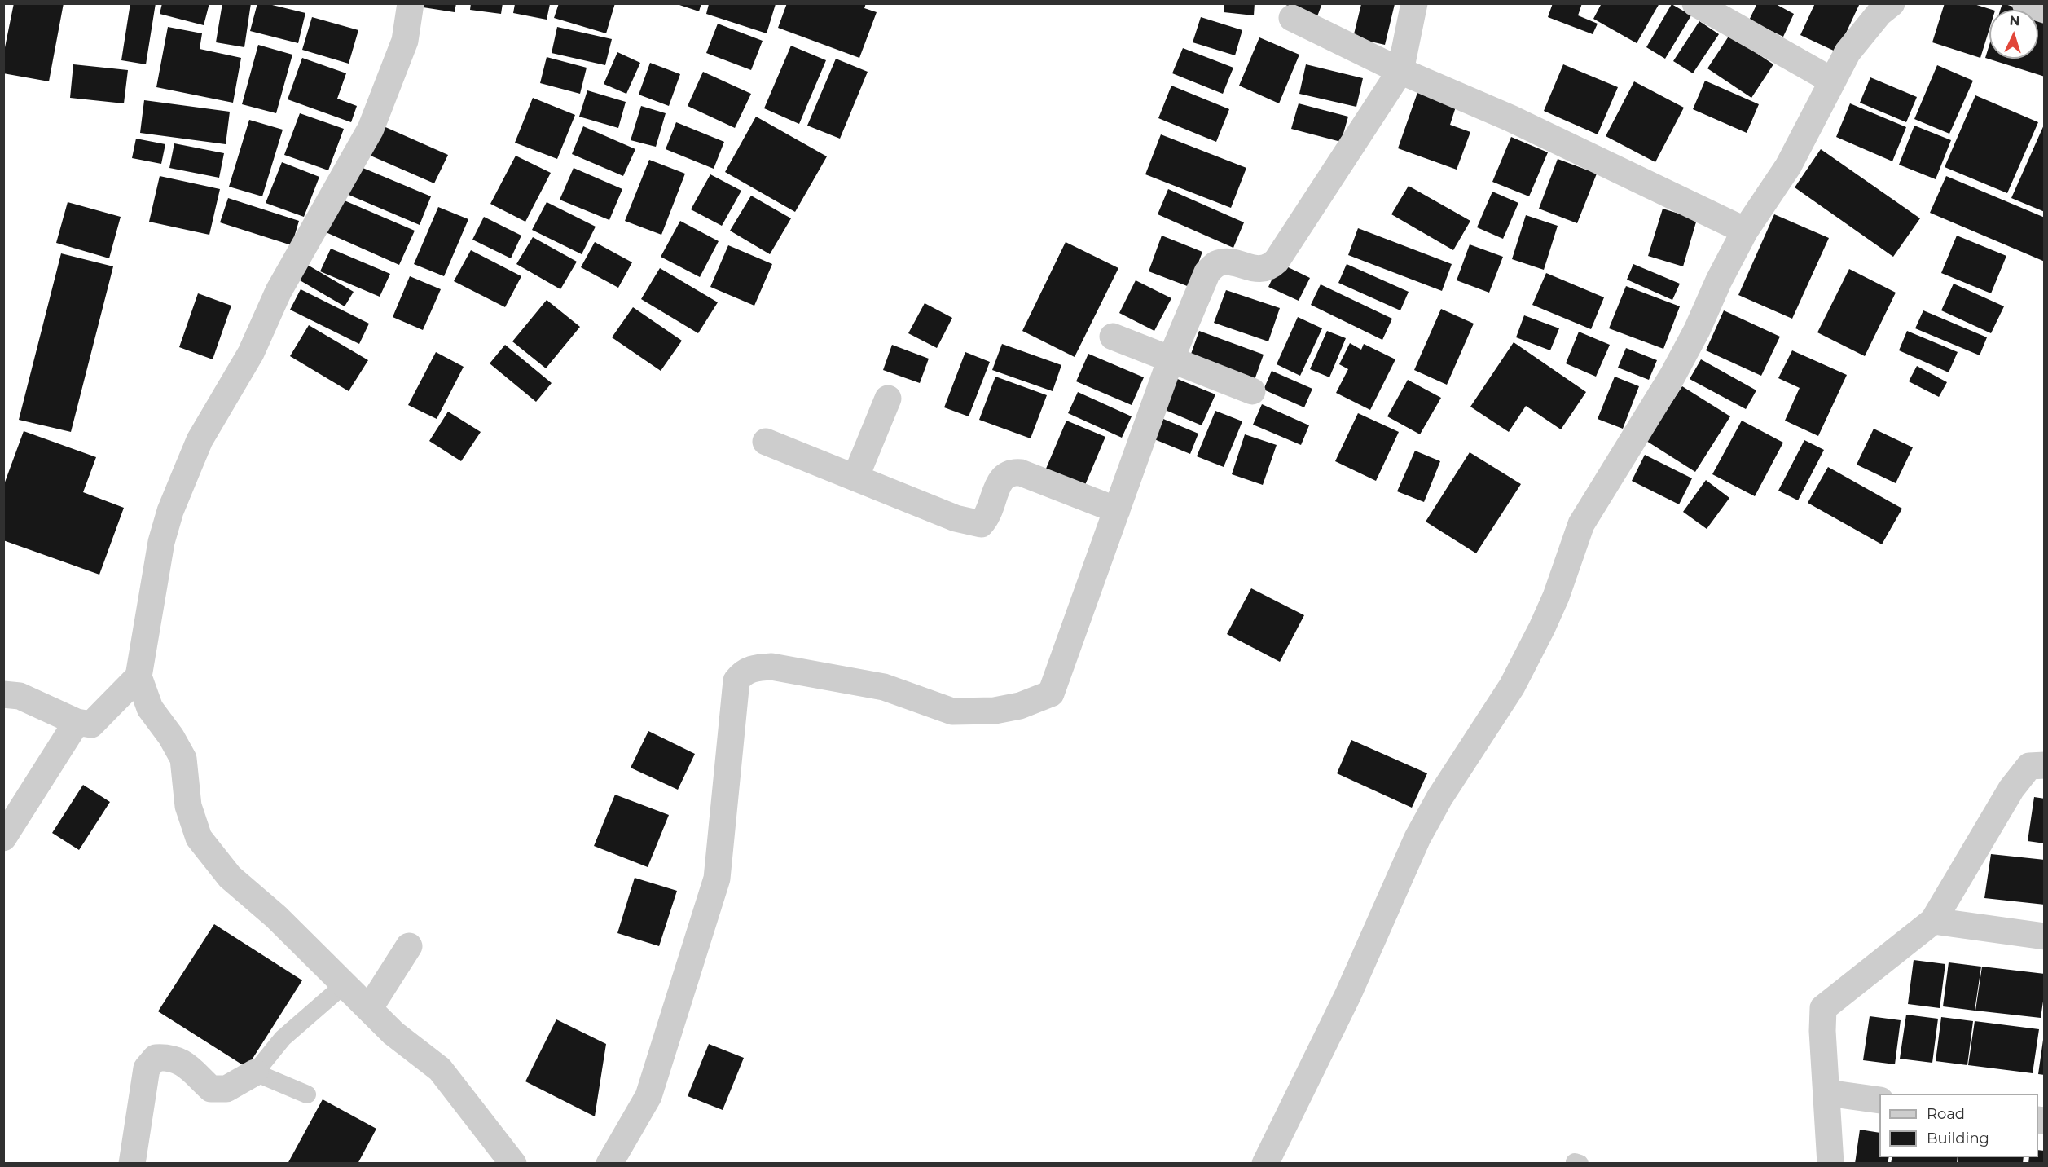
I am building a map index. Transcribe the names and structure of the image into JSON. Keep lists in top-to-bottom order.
{
  "legend": ["Road", "Building"],
  "north": "top"
}
